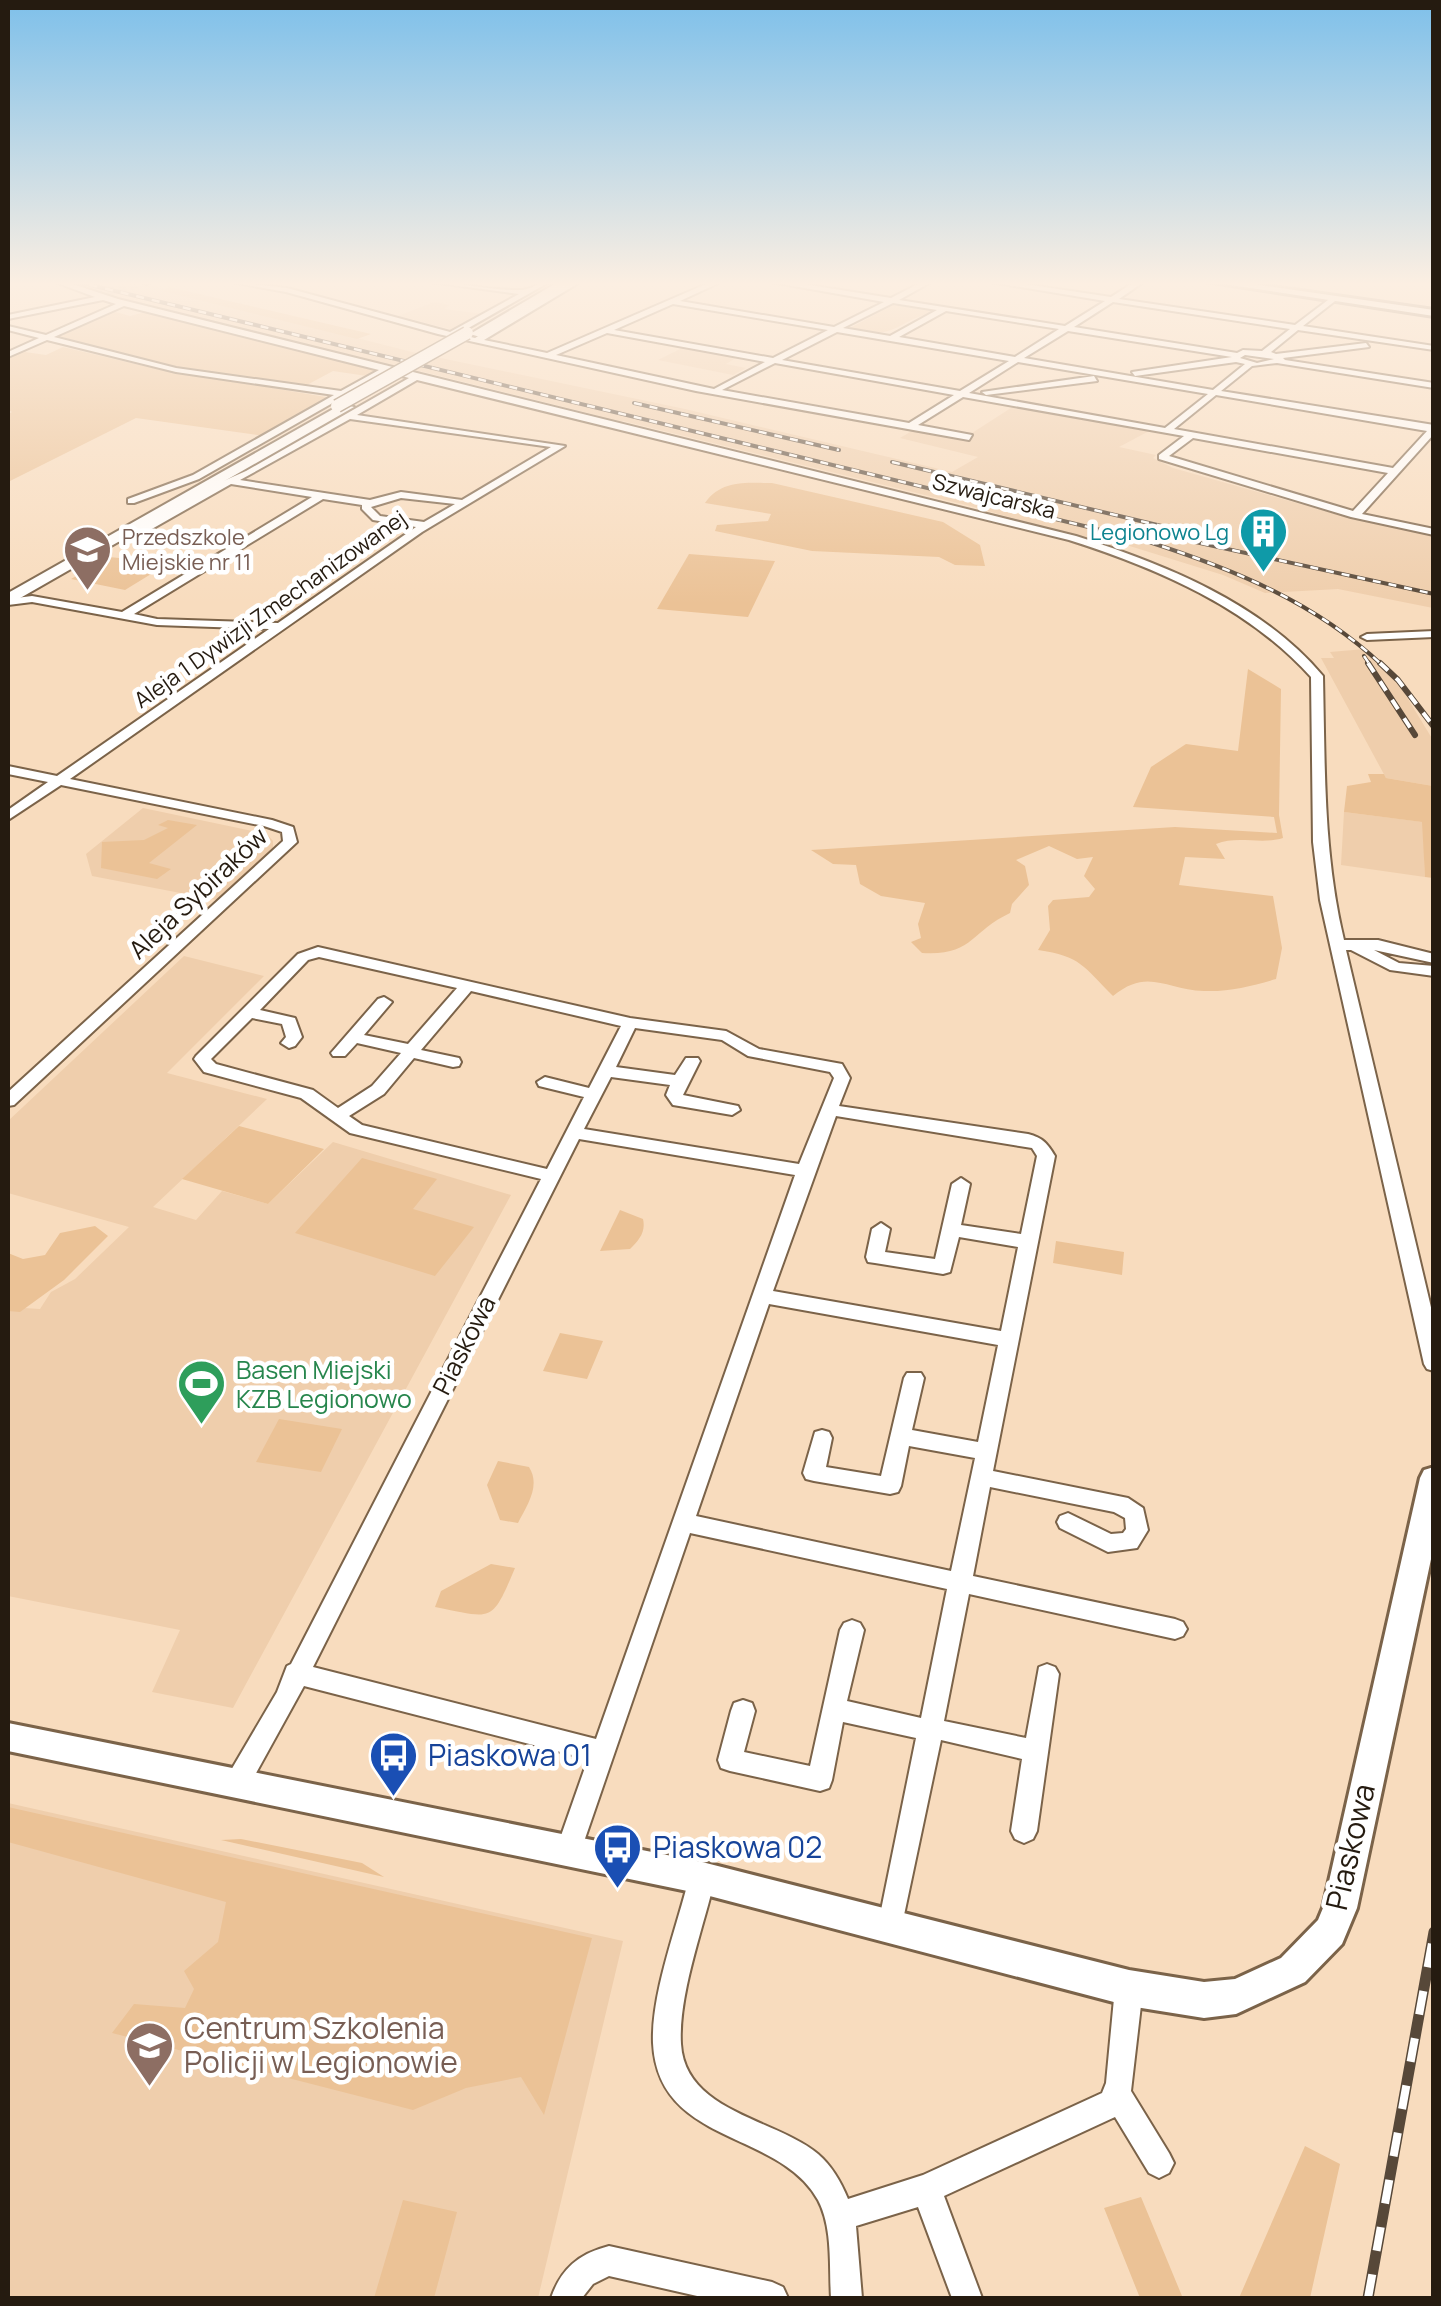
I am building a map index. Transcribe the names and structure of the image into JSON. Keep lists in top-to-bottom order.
{
  "streets": {
    "street": [
      "Szwajcarska",
      "Aleja 1 Dywizji Zmechanizowanej",
      "Aleja Sybiraków",
      "Piaskowa"
    ]
  },
  "crossings": [
    ["Aleja 1 Dywizji Zmechanizowanej", "Aleja Sybiraków"]
  ],
  "places": {
    "building": ["Legionowo Lg"],
    "school or university": ["Przedszkole Miejskie nr 11", "Centrum Szkolenia Policji w Legionowie"],
    "sports": ["Basen Miejski KZB Legionowo"],
    "bus stop": ["Piaskowa 01", "Piaskowa 02"]
  }
}
